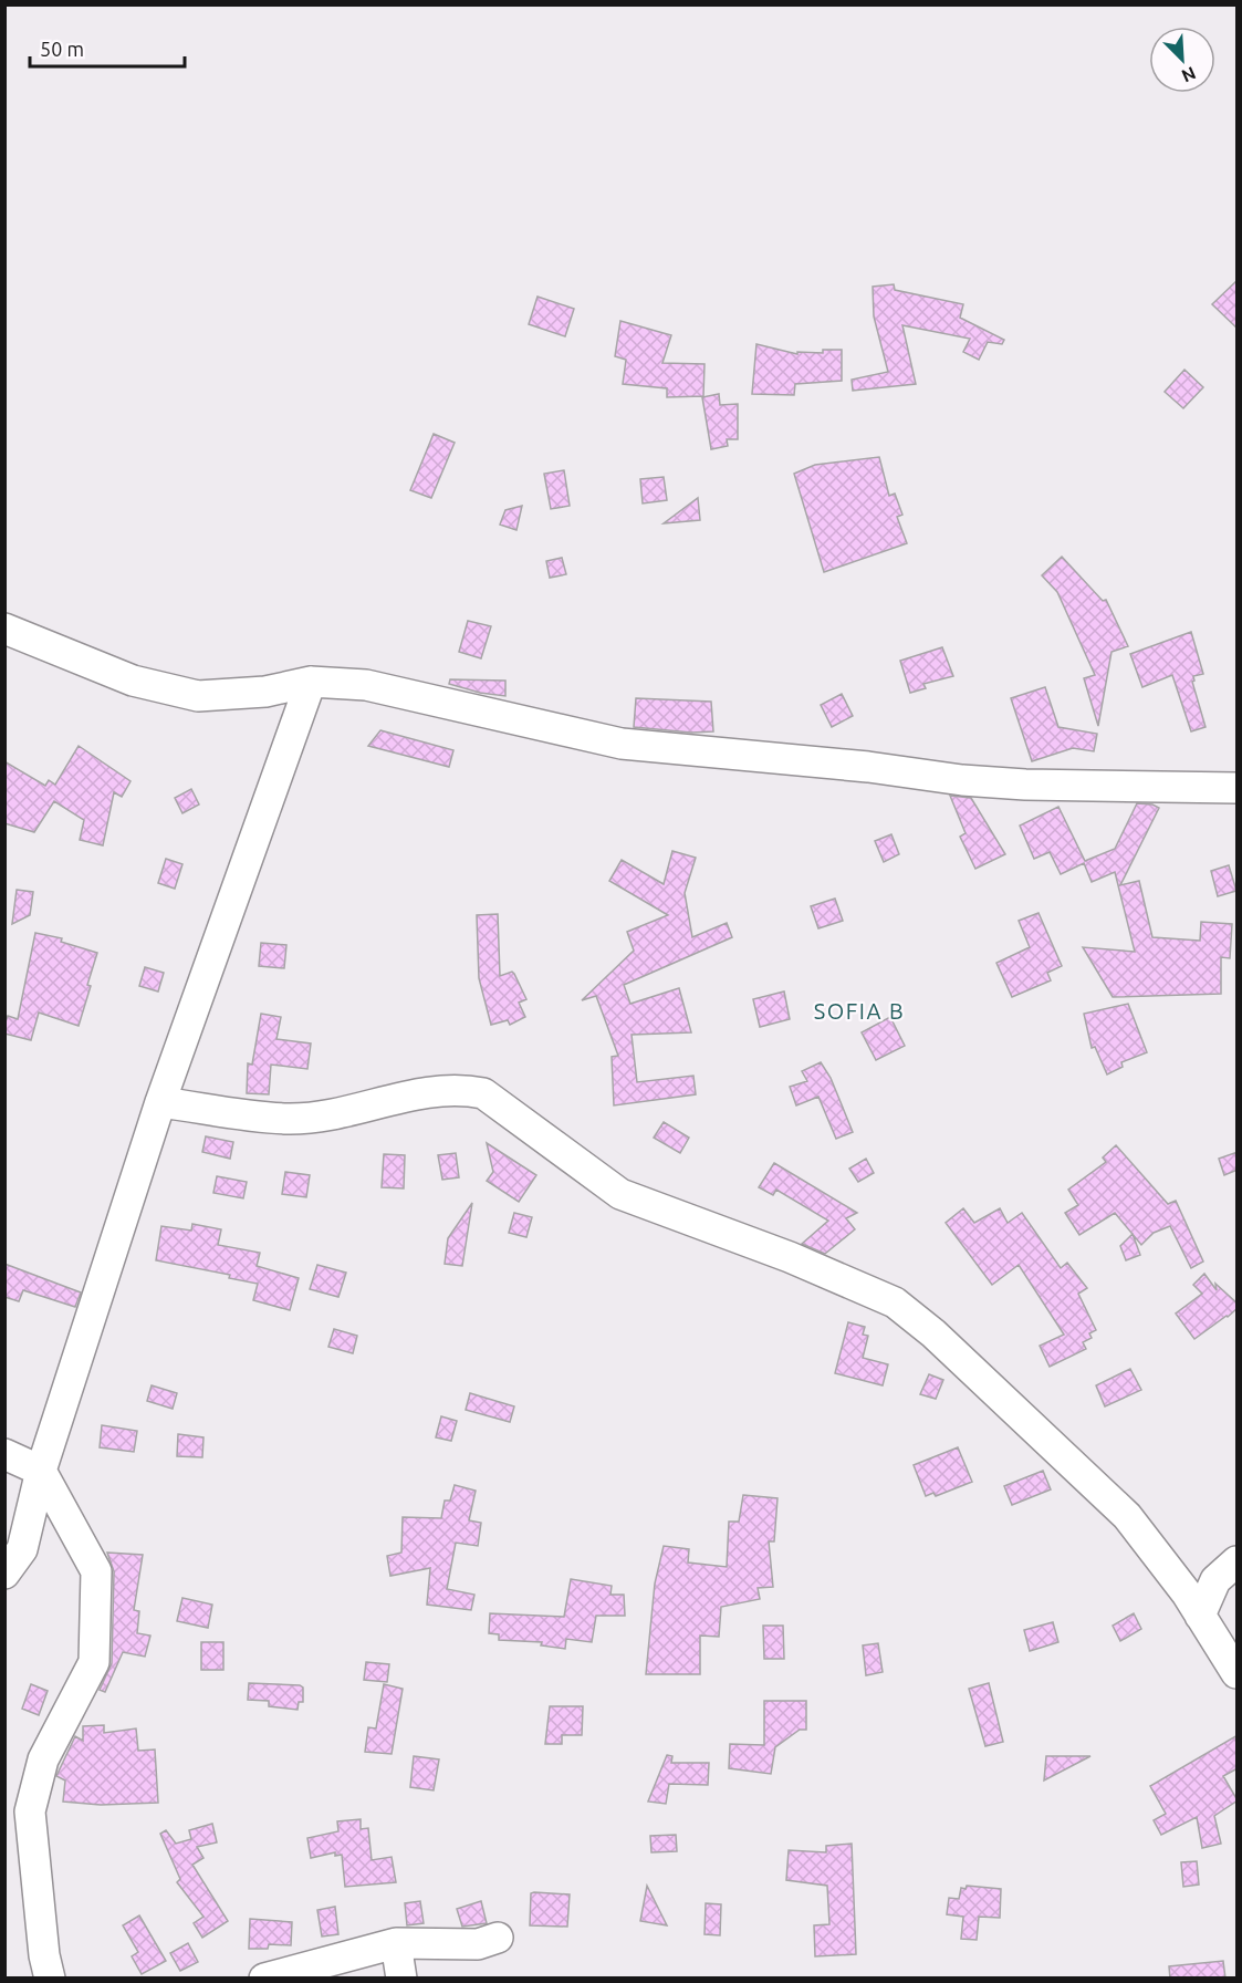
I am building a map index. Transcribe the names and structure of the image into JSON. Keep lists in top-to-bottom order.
{
  "districts": ["SOFIA B"],
  "scale_bar": "50 m",
  "north": "bottom right"
}
